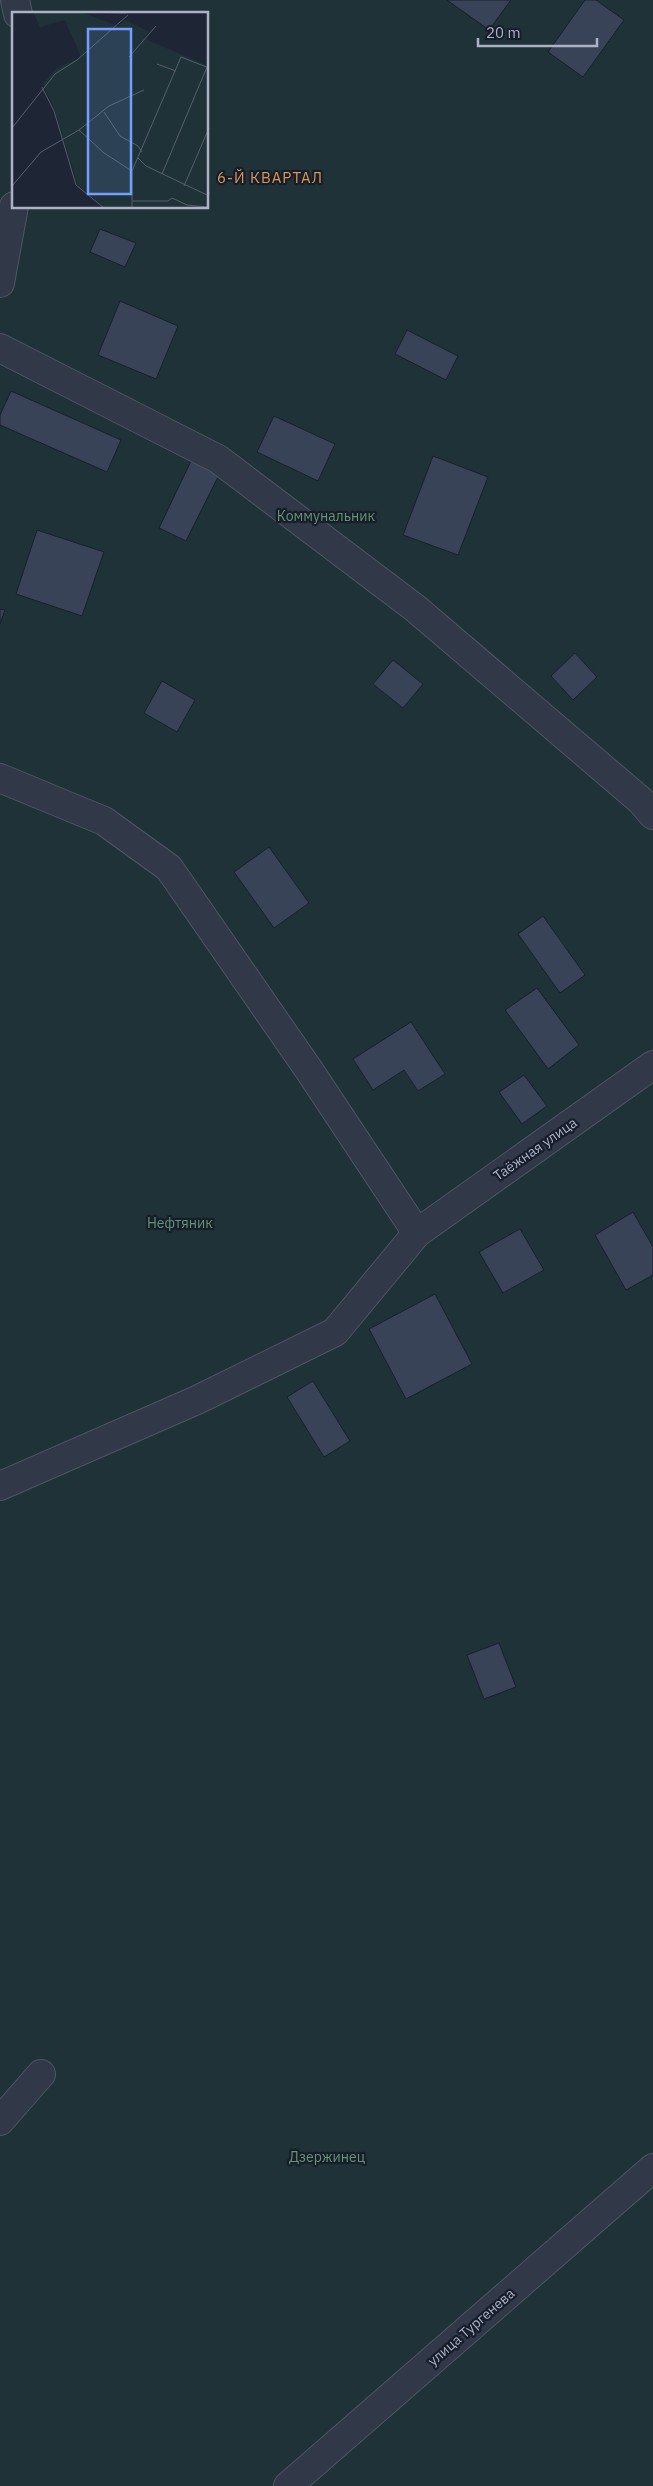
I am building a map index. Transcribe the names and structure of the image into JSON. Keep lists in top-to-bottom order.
{
  "streets": {
    "street": ["Таёжная улица", "улица Тургенева"]
  },
  "districts": ["6-Й КВАРТАЛ"],
  "parks": ["Коммунальник", "Нефтяник", "Дзержинец"],
  "scale_bar": "20 m"
}
